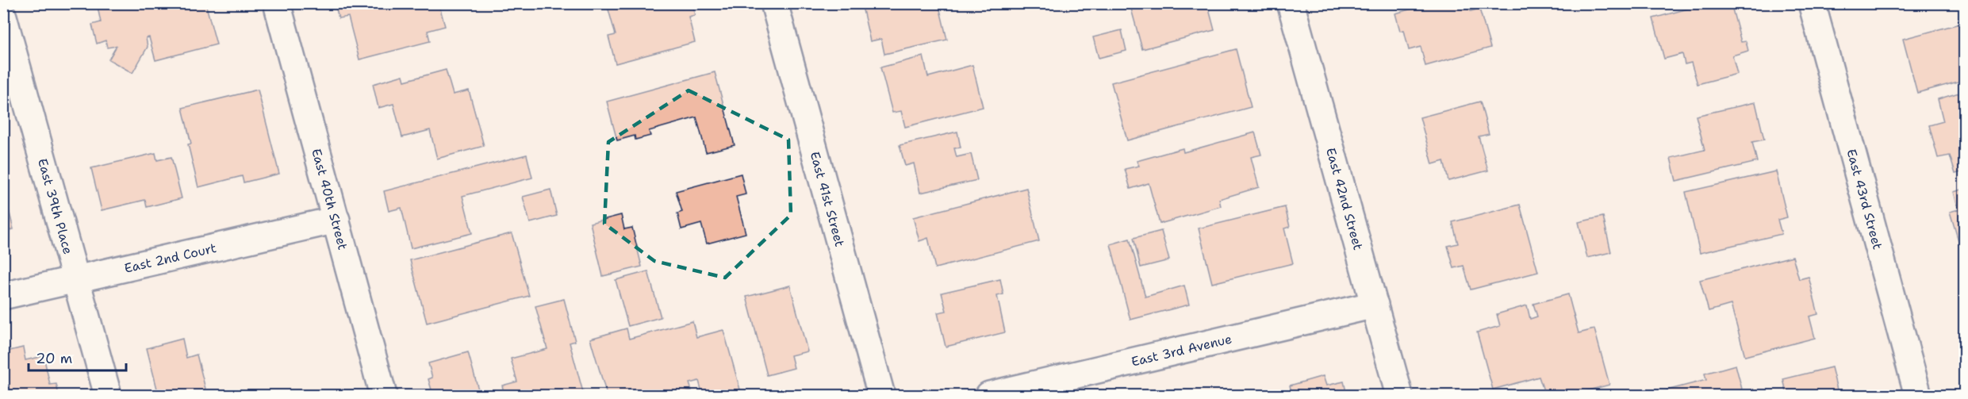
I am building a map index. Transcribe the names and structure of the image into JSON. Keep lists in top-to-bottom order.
{
  "streets": {
    "street": [
      "East 40th Street",
      "East 42nd Street",
      "East 43rd Street",
      "East 41st Street",
      "East 39th Place",
      "East 2nd Court",
      "East 3rd Avenue"
    ]
  },
  "crossings": [
    ["East 40th Street", "East 2nd Court"],
    ["East 42nd Street", "East 3rd Avenue"],
    ["East 39th Place", "East 2nd Court"]
  ],
  "scale_bar": "20 m"
}
